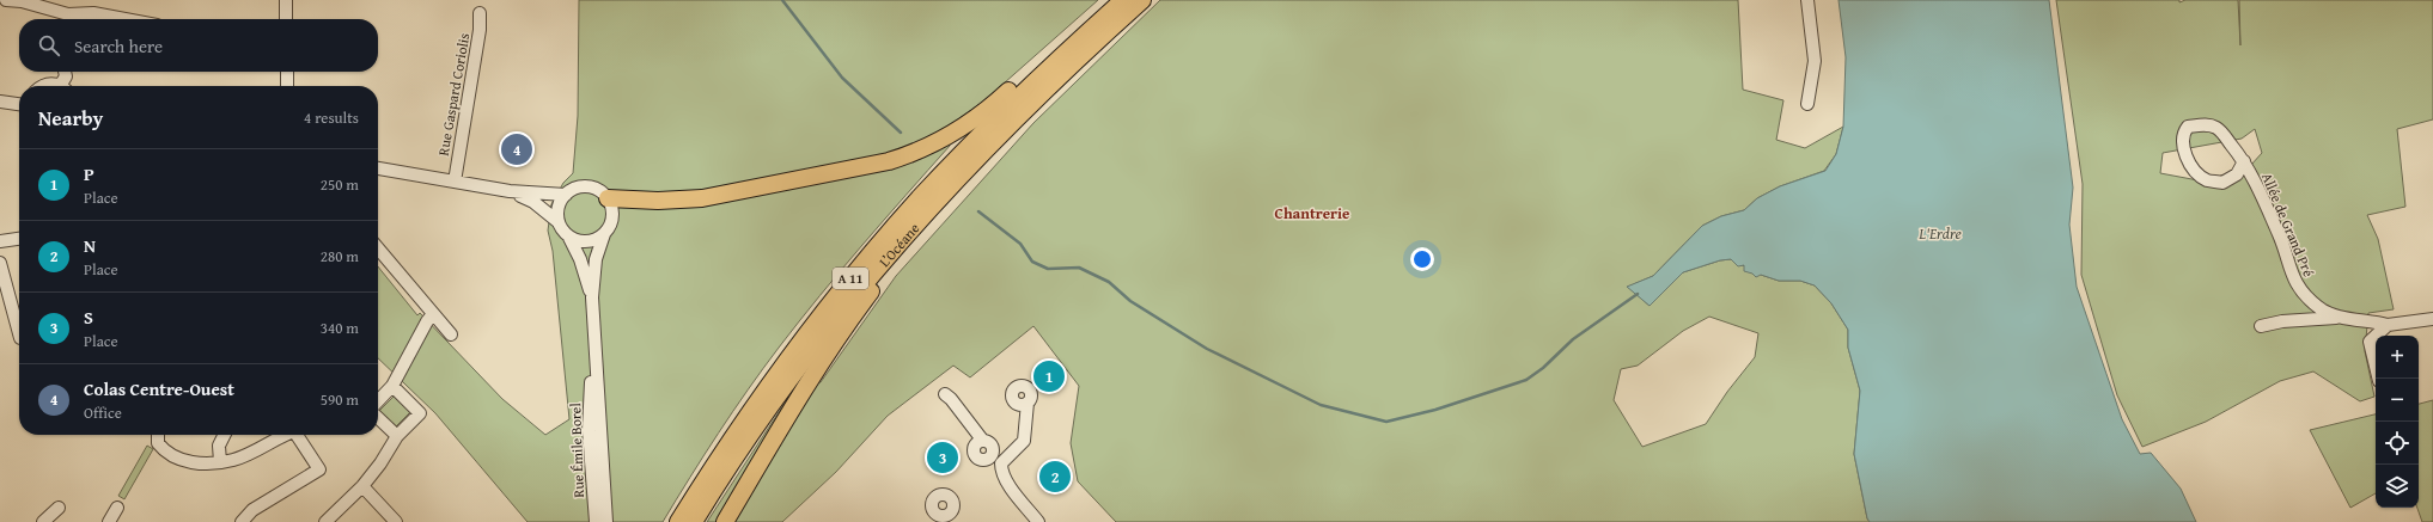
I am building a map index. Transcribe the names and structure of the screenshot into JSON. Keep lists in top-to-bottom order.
{
  "streets": {
    "highway": ["L’Océane", "A 11"],
    "street": ["Rue Gaspard Coriolis", "Allée de Grand Pré", "Rue Émile Borel"]
  },
  "districts": ["Chantrerie"],
  "water": ["L'Erdre"],
  "page": {
    "search": "Search here",
    "heading": ["Nearby", "4 results"],
    "pins": [
      "4",
      "1",
      "3",
      "2"
    ],
    "list": [
      {
        "mark": "1",
        "name": "P",
        "note": "Place",
        "value": "250 m"
      },
      {
        "mark": "2",
        "name": "N",
        "note": "Place",
        "value": "280 m"
      },
      {
        "mark": "3",
        "name": "S",
        "note": "Place",
        "value": "340 m"
      },
      {
        "mark": "4",
        "name": "Colas Centre-Ouest",
        "note": "Office",
        "value": "590 m"
      }
    ],
    "map_buttons": ["+", "−"]
  }
}
